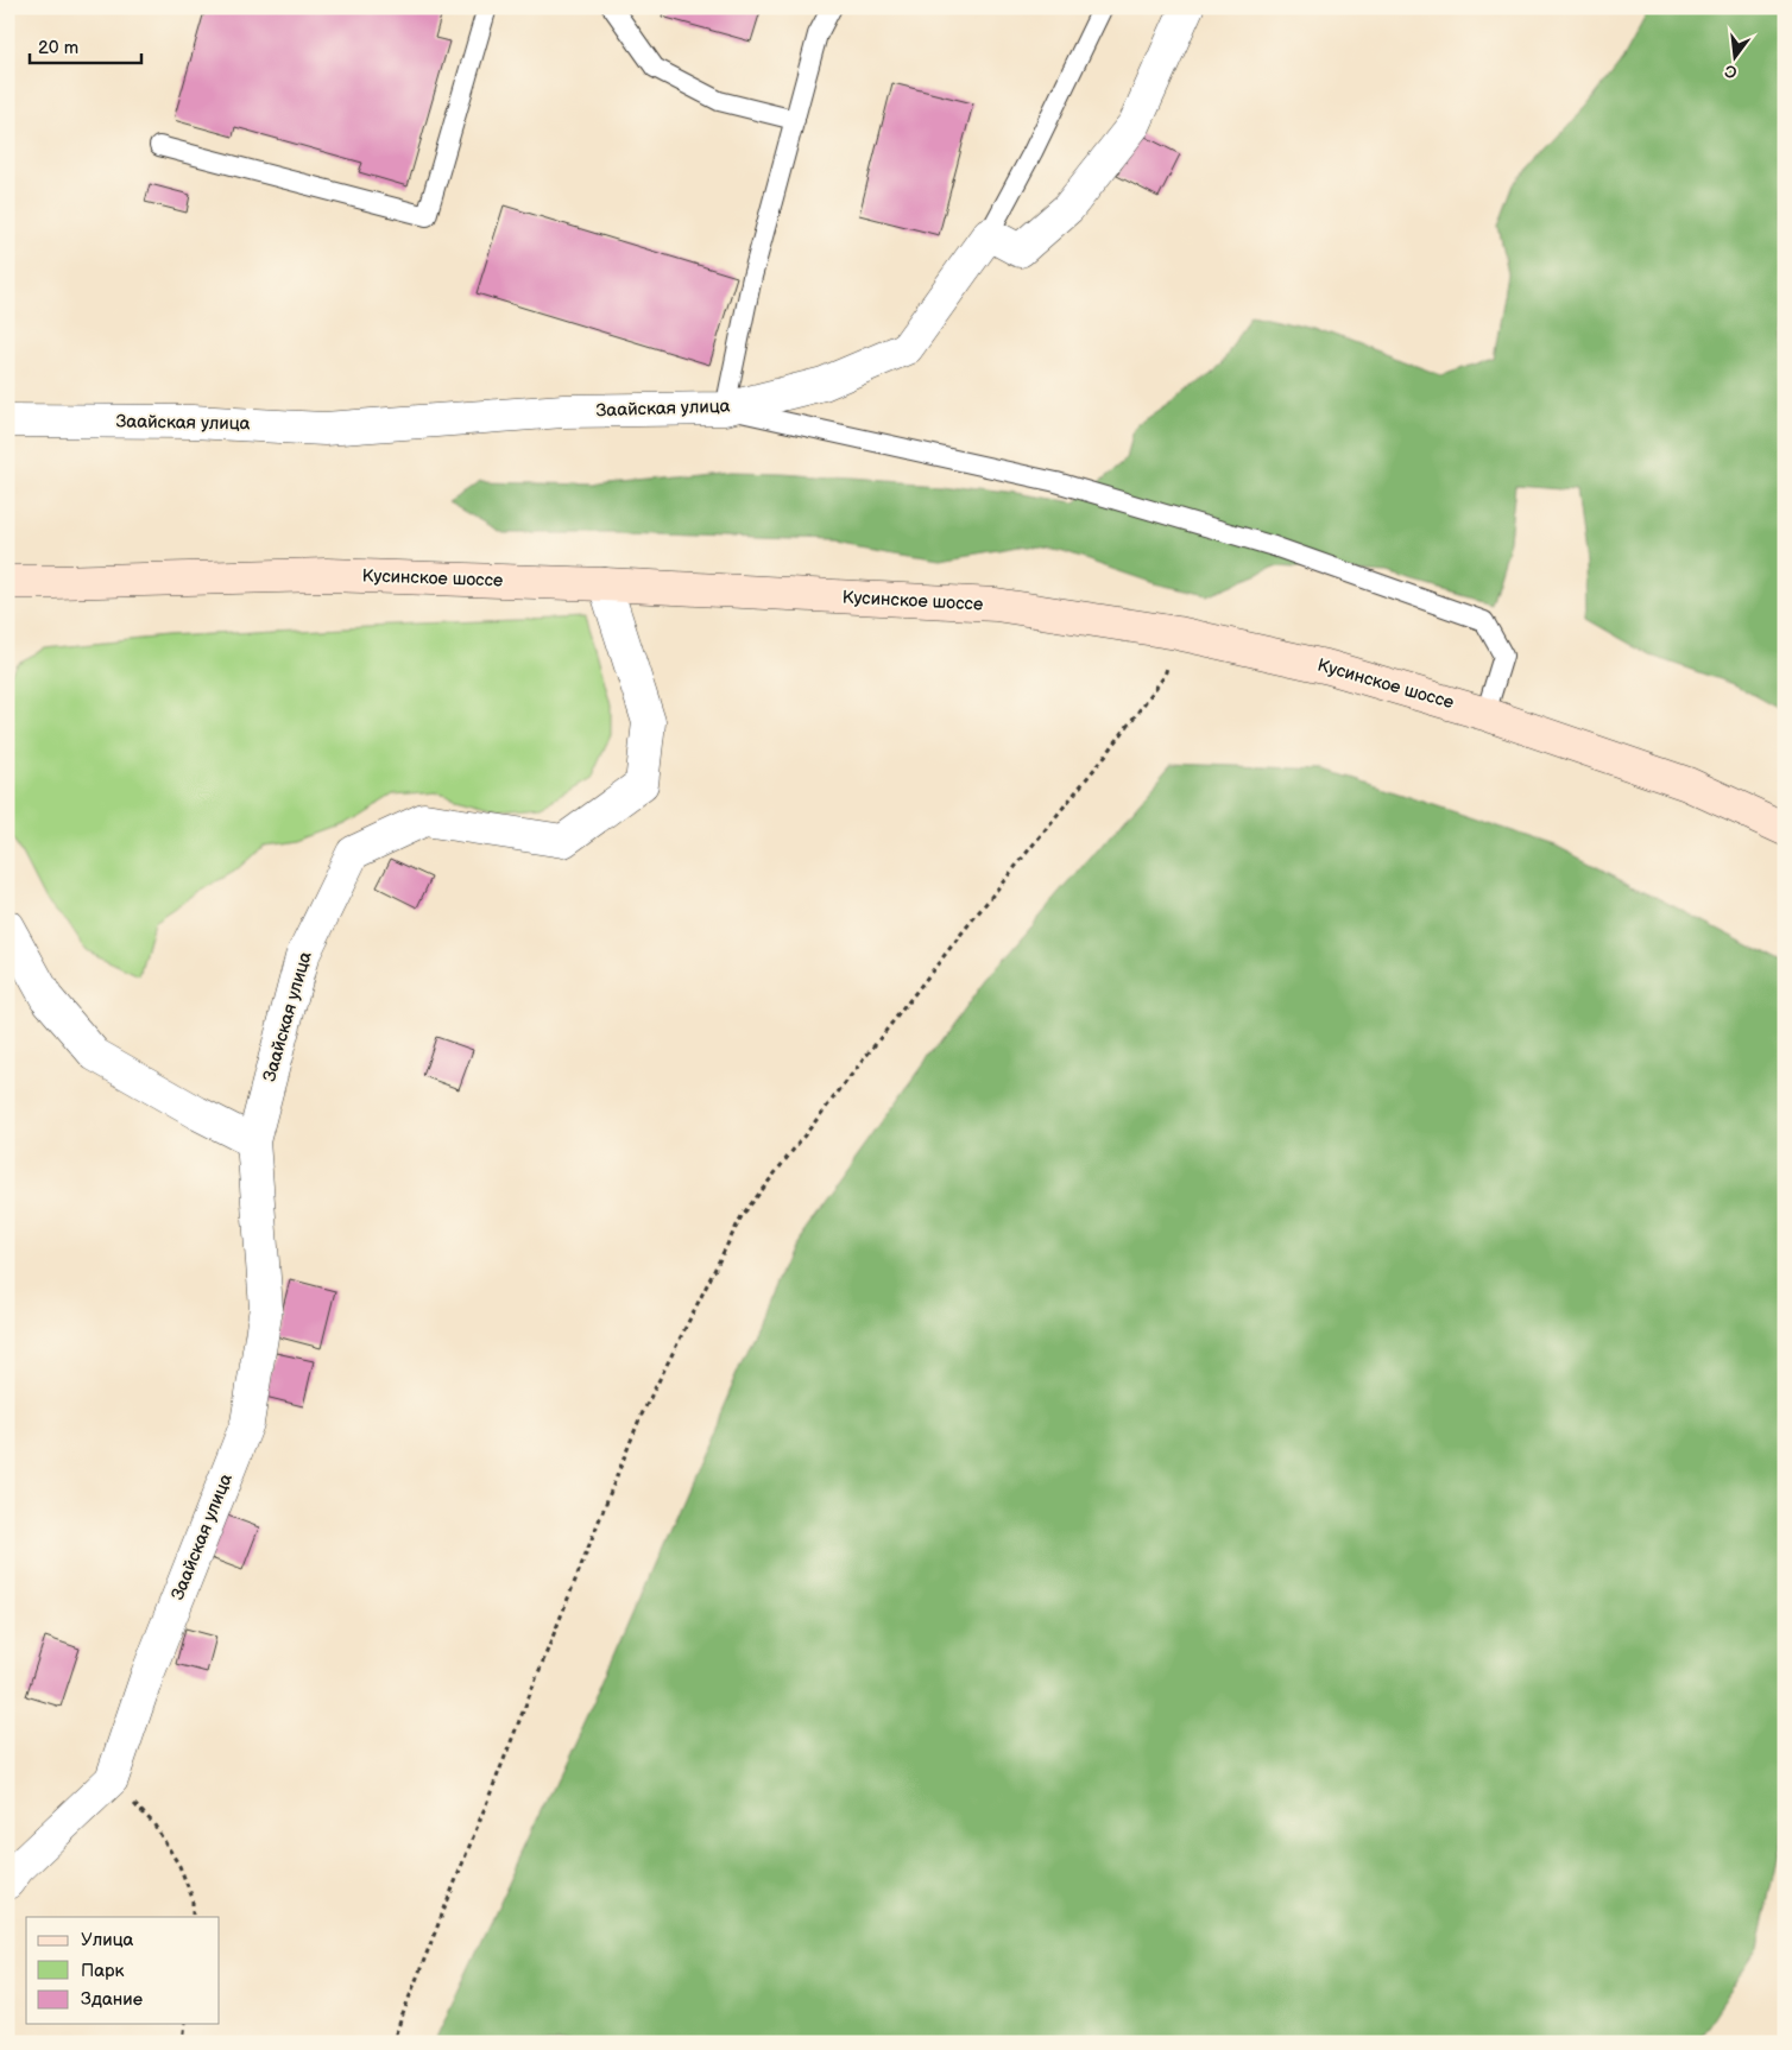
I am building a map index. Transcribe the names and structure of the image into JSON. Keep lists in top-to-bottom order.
{
  "streets": {
    "main road": ["Кусинское шоссе"],
    "street": ["Заайская улица"]
  },
  "crossings": [
    ["Заайская улица", "Кусинское шоссе"]
  ],
  "legend": ["Улица", "Парк", "Здание"],
  "scale_bar": "20 m",
  "north": "bottom"
}
